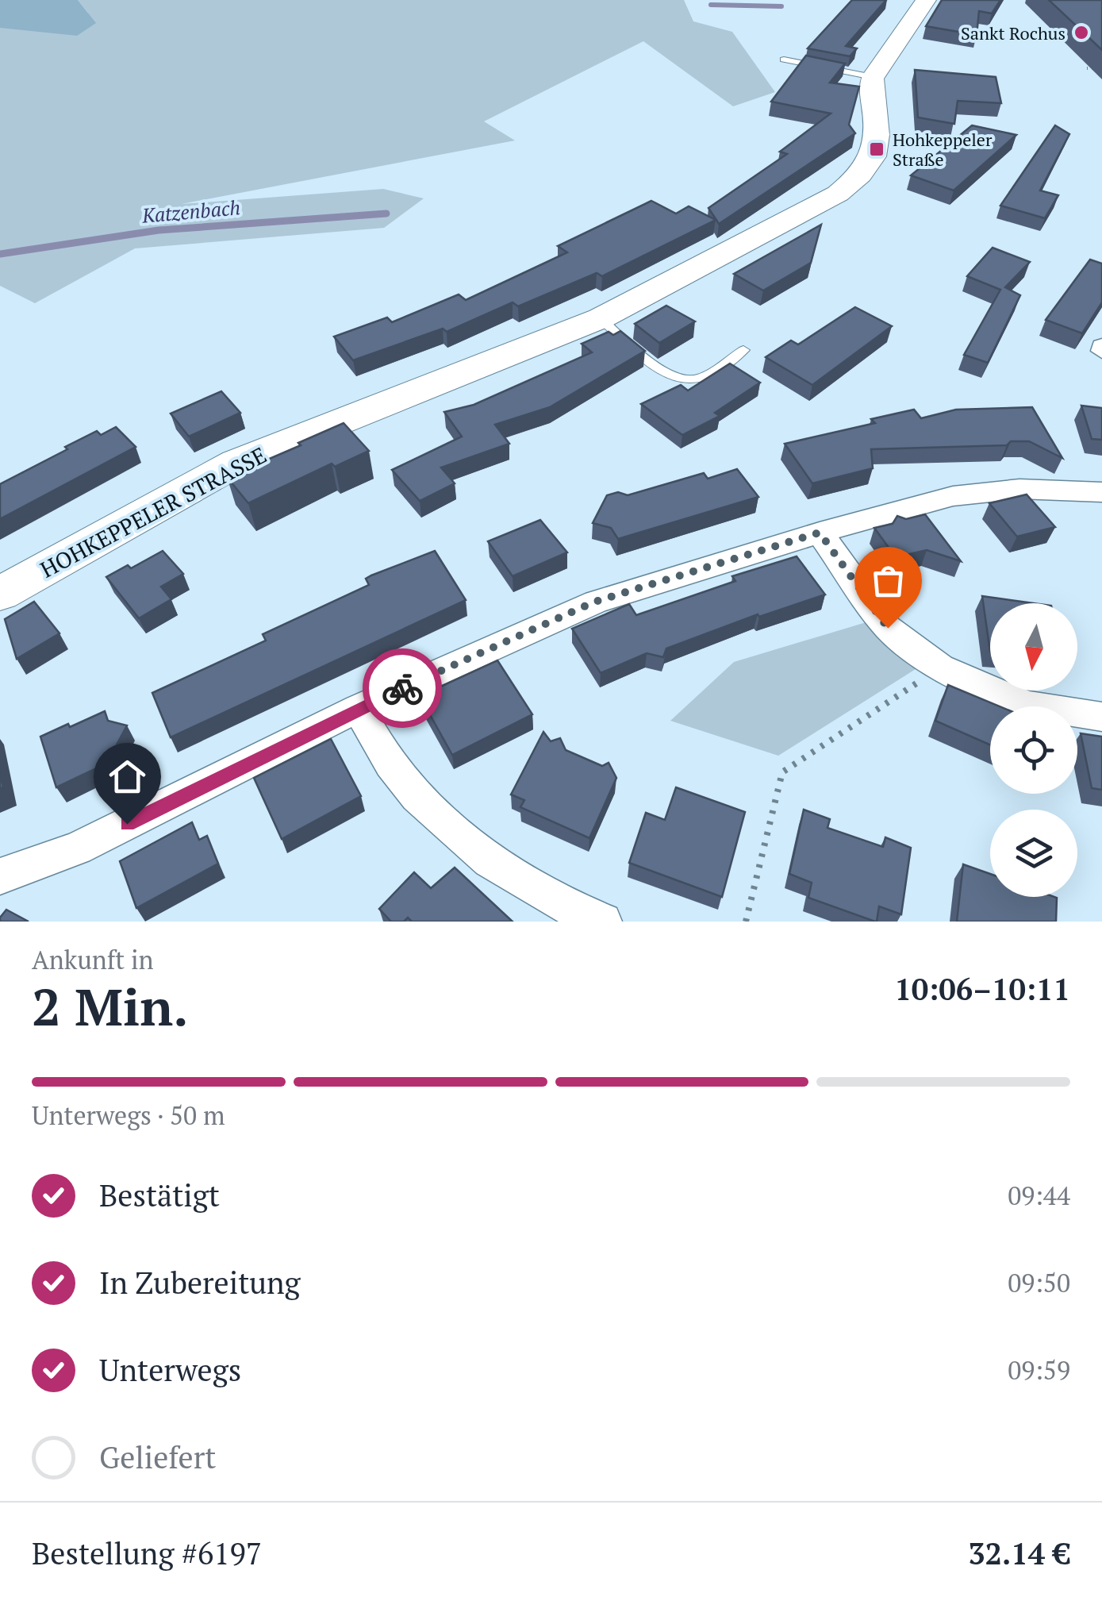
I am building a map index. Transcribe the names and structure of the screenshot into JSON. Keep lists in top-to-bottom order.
{
  "streets": {
    "street": ["HOHKEPPELER STRASSE"]
  },
  "water": ["Katzenbach"],
  "places": {
    "other": ["Sankt Rochus"],
    "transit": ["Hohkeppeler Straße"]
  },
  "north": "bottom",
  "page": {
    "heading": ["2 Min.", "Ankunft in", "10:06–10:11"],
    "panel": ["Bestellung #6197", "32.14 €"],
    "bar": "Unterwegs · 50 m",
    "list": [
      ["Bestätigt", "09:44"],
      ["In Zubereitung", "09:50"],
      ["Unterwegs", "09:59"],
      "Geliefert"
    ]
  }
}
